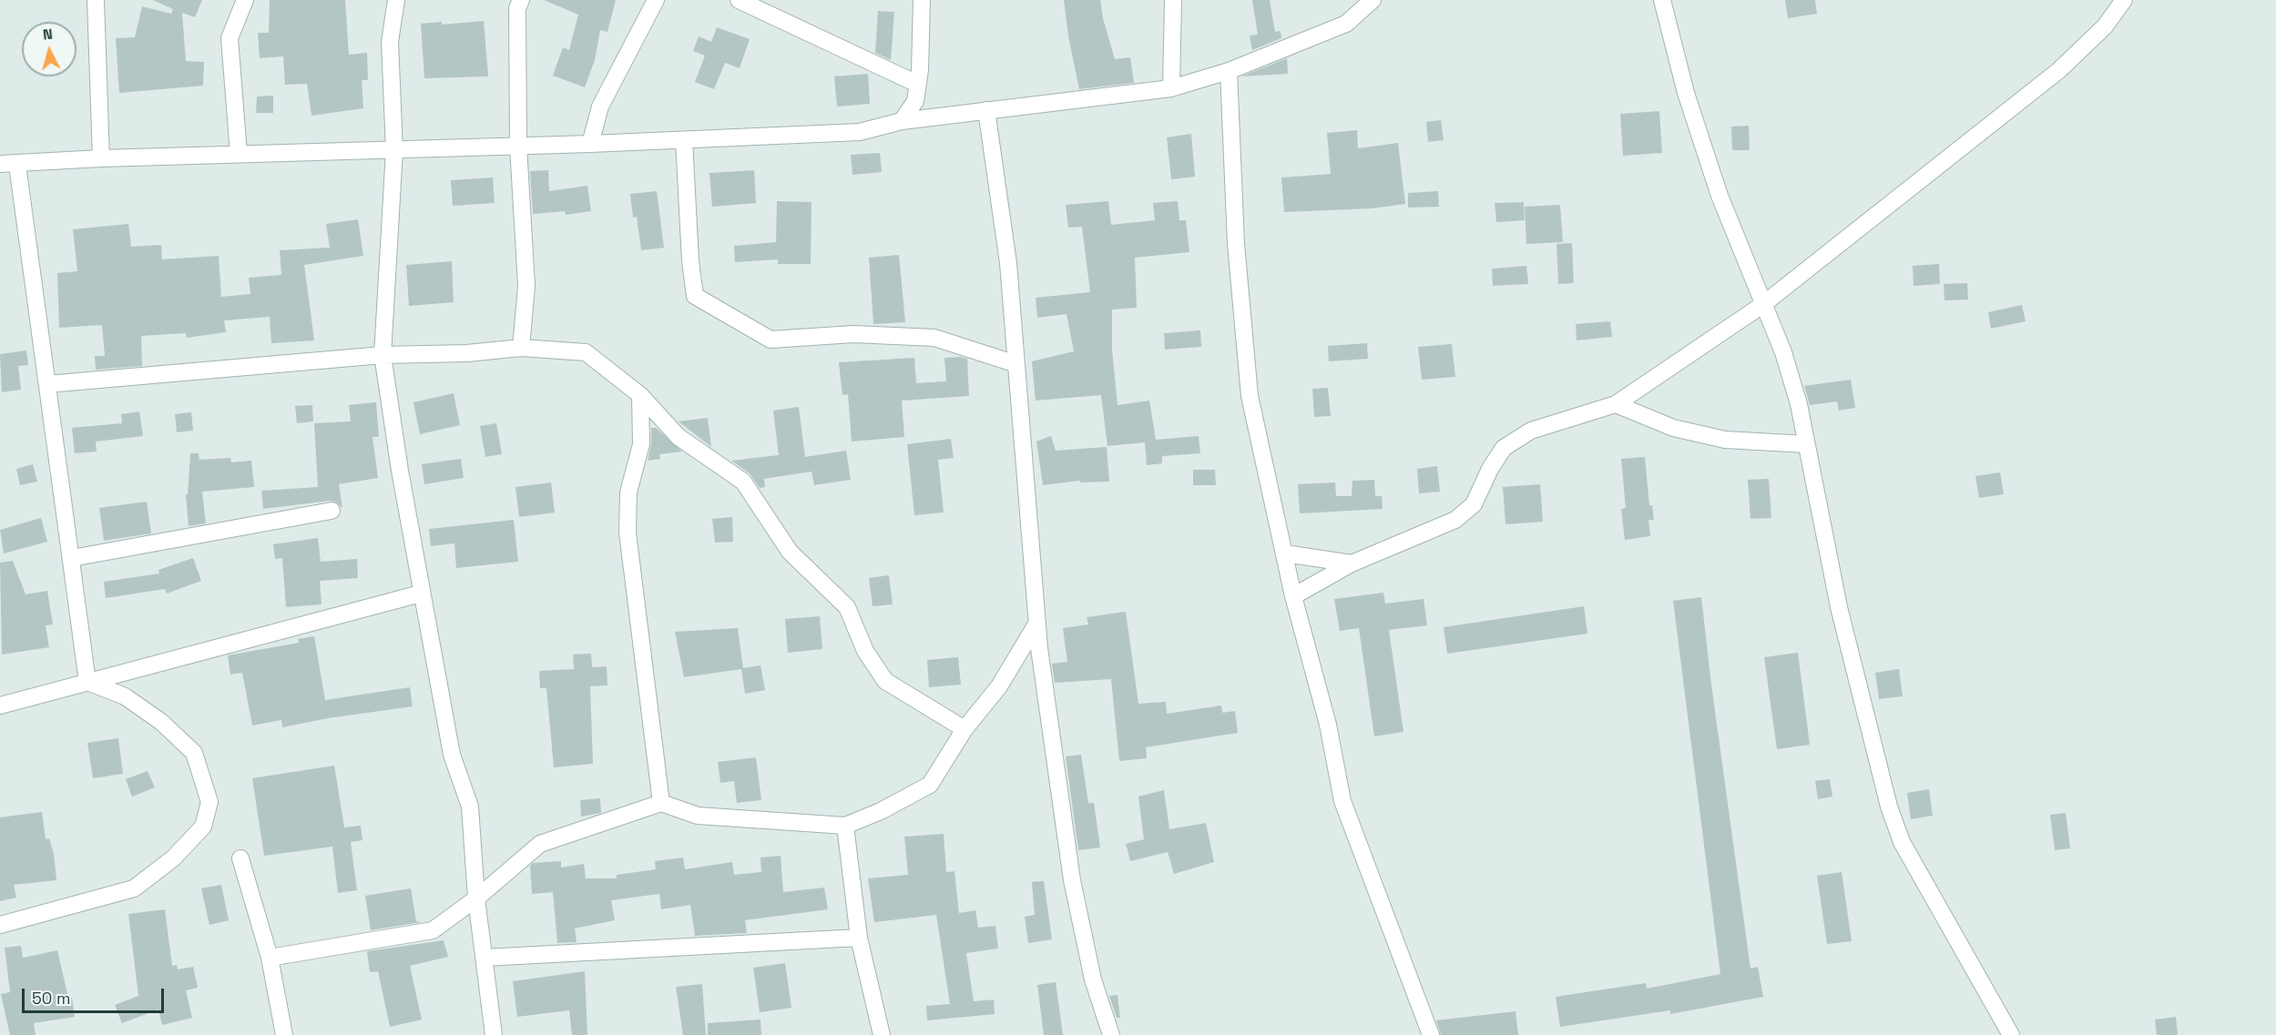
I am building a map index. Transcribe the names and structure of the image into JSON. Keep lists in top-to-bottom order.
{
  "scale_bar": "50 m",
  "north": "top"
}
